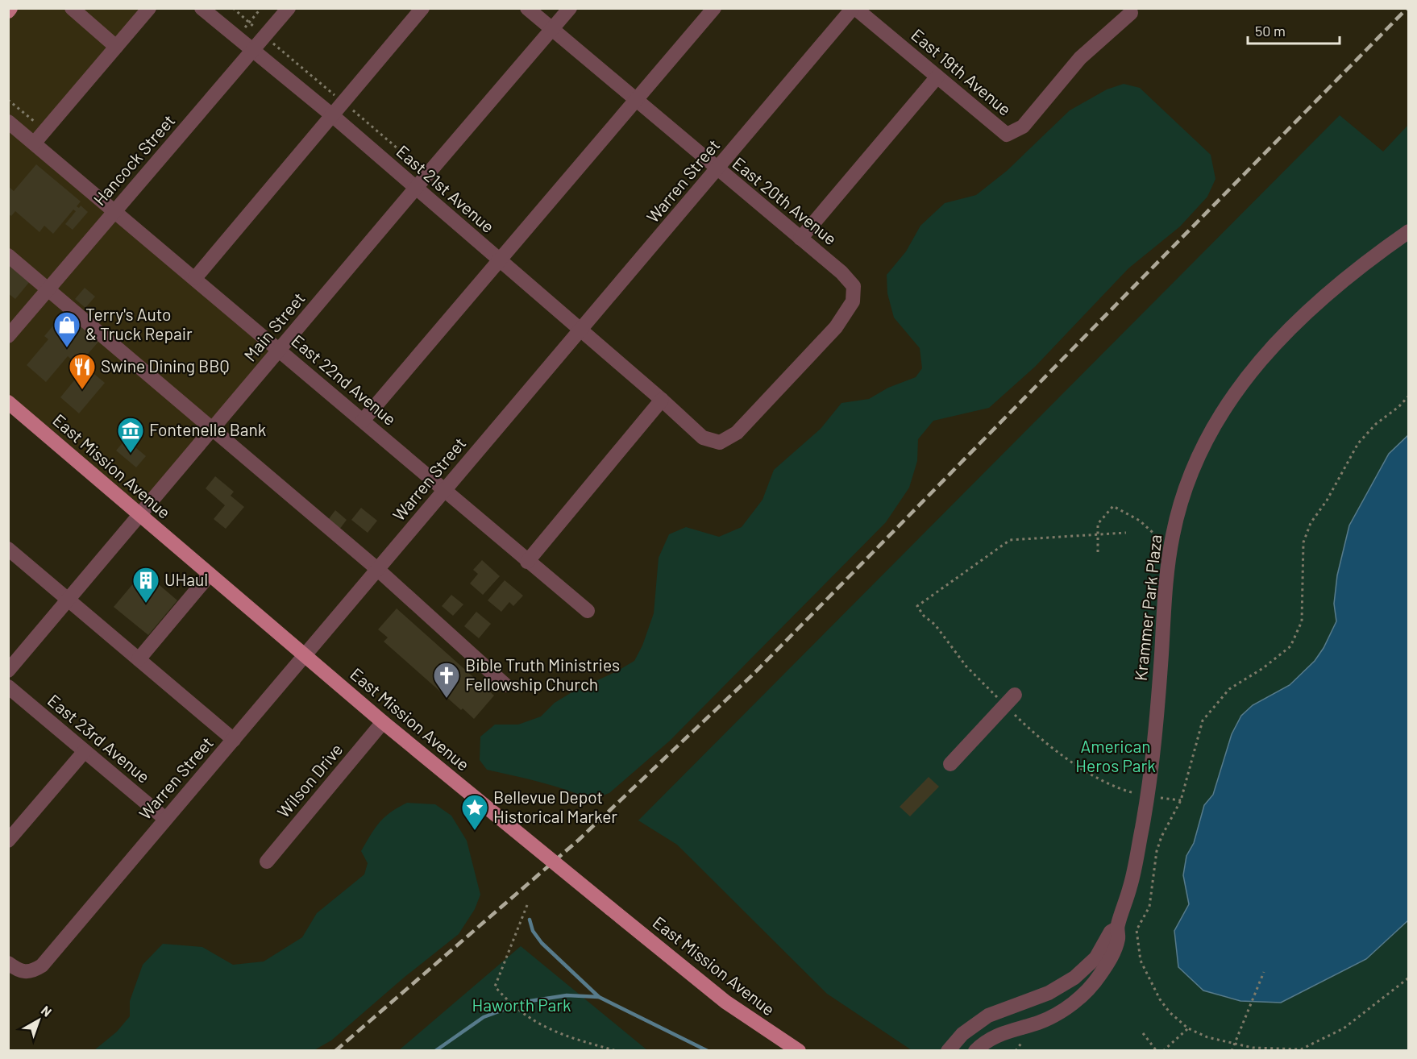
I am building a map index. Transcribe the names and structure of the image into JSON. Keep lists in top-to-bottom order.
{
  "streets": {
    "main road": ["East Mission Avenue"],
    "street": [
      "East 19th Avenue",
      "Hancock Street",
      "Warren Street",
      "East 21st Avenue",
      "East 20th Avenue",
      "Main Street",
      "East 22nd Avenue",
      "Krammer Park Plaza",
      "East 23rd Avenue",
      "Wilson Drive"
    ]
  },
  "crossings": [
    ["East 19th Avenue", "Warren Street"],
    ["Hancock Street", "East 21st Avenue"],
    ["Hancock Street", "East 22nd Avenue"],
    ["Warren Street", "East 21st Avenue"],
    ["Warren Street", "East 20th Avenue"],
    ["Warren Street", "East 22nd Avenue"],
    ["Warren Street", "East Mission Avenue"],
    ["Warren Street", "East 23rd Avenue"],
    ["East 21st Avenue", "East 20th Avenue"],
    ["East 21st Avenue", "Main Street"],
    ["East 20th Avenue", "Main Street"],
    ["Main Street", "East 22nd Avenue"],
    ["Main Street", "East Mission Avenue"],
    ["East Mission Avenue", "Wilson Drive"]
  ],
  "parks": ["American Heros Park", "Haworth Park"],
  "places": {
    "shop": ["Terry's Auto & Truck Repair"],
    "restaurant": ["Swine Dining BBQ"],
    "museum": ["Fontenelle Bank"],
    "building": ["UHaul"],
    "church": ["Bible Truth Ministries Fellowship Church"],
    "place": ["Bellevue Depot Historical Marker"]
  },
  "scale_bar": "50 m",
  "north": "top right"
}
